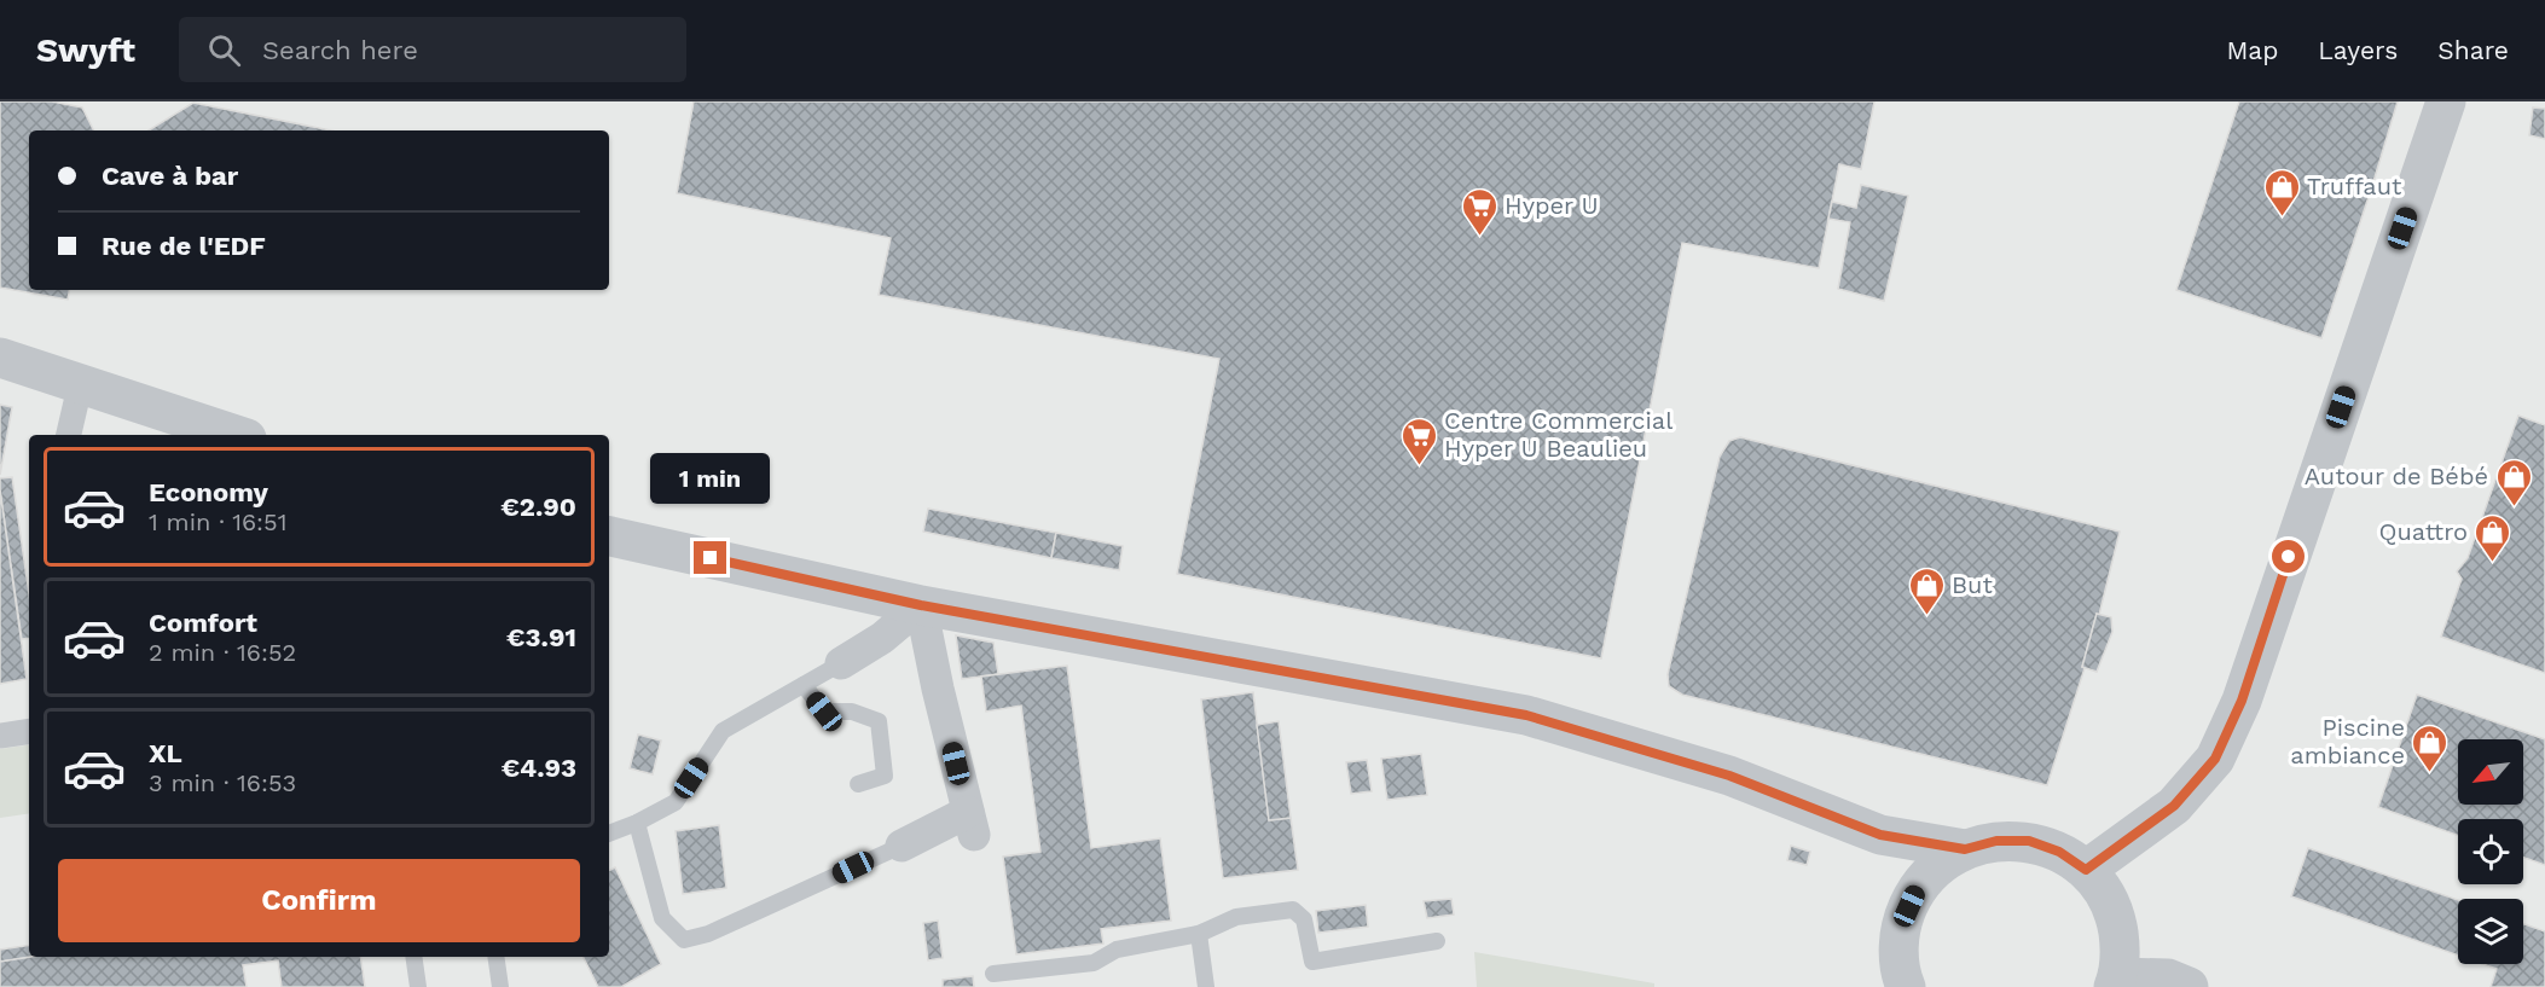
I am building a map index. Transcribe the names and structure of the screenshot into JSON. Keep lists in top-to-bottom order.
{
  "places": {
    "shop": [
      "Truffaut",
      "Autour de Bébé",
      "Quattro",
      "But",
      "Piscine ambiance"
    ],
    "supermarket": ["Hyper U", "Centre Commercial Hyper U Beaulieu"]
  },
  "north": "bottom left",
  "page": {
    "header": "Swyft",
    "search": "Search here",
    "nav": ["Map", "Layers", "Share"],
    "banner": ["Cave à bar", "Rue de l'EDF"],
    "list": [
      {
        "name": "Economy",
        "note": "1 min · 16:51",
        "value": "€2.90"
      },
      {
        "name": "Comfort",
        "note": "2 min · 16:52",
        "value": "€3.91"
      },
      {
        "name": "XL",
        "note": "3 min · 16:53",
        "value": "€4.93"
      }
    ],
    "bubble": "1 min",
    "buttons": "Confirm"
  }
}
